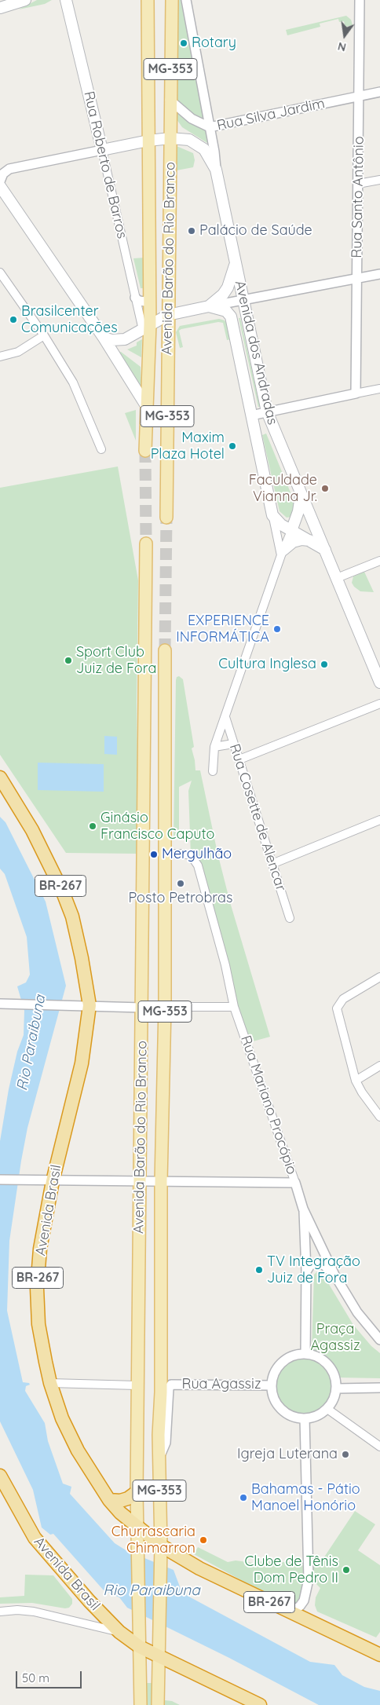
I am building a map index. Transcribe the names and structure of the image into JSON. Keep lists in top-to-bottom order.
{
  "streets": {
    "highway": ["BR-267", "Avenida Brasil"],
    "main road": [
      "MG-353",
      "Rua Roberto de Barros",
      "Avenida Barão do Rio Branco",
      "Avenida dos Andradas"
    ],
    "street": [
      "Rua Silva Jardim",
      "Rua Santo Antônio",
      "Rua Cosette de Alencar",
      "Rua Mariano Procópio",
      "Rua Agassiz"
    ]
  },
  "crossings": [
    ["Rua Silva Jardim", "Rua Santo Antônio"],
    ["Rua Silva Jardim", "Avenida Barão do Rio Branco"],
    ["Rua Silva Jardim", "Avenida dos Andradas"],
    ["Rua Roberto de Barros", "Avenida Barão do Rio Branco"],
    ["Avenida Barão do Rio Branco", "Avenida dos Andradas"],
    ["Avenida Barão do Rio Branco", "Rua Mariano Procópio"],
    ["Avenida Barão do Rio Branco", "Avenida Brasil"],
    ["Avenida Barão do Rio Branco", "Rua Agassiz"]
  ],
  "water": ["Rio Paraibuna"],
  "parks": ["Praça Agassiz"],
  "places": [
    "Rotary",
    "Palácio de Saúde",
    "Brasilcenter Comunicações",
    "Maxim Plaza Hotel",
    "Faculdade Vianna Jr.",
    "EXPERIENCE INFORMÁTICA",
    "Sport Club Juiz de Fora",
    "Cultura Inglesa",
    "Ginásio Francisco Caputo",
    "Mergulhão",
    "Posto Petrobras",
    "TV Integração Juiz de Fora",
    "Igreja Luterana",
    "Bahamas - Pátio Manoel Honório",
    "Churrascaria Chimarron",
    "Clube de Tênis Dom Pedro II"
  ],
  "scale_bar": "50 m",
  "north": "bottom"
}
